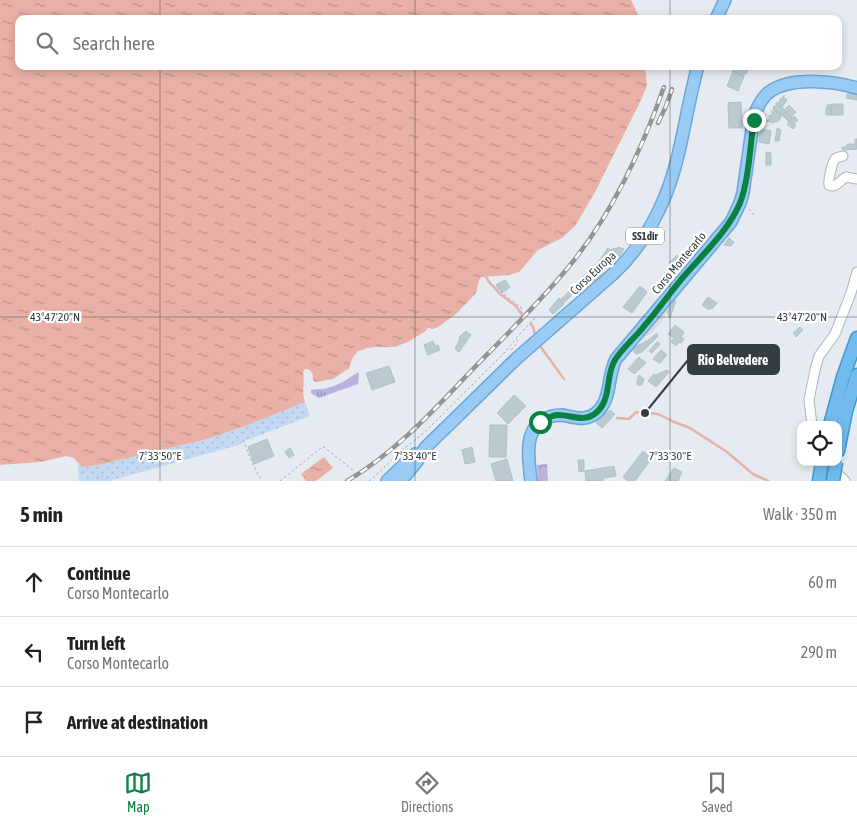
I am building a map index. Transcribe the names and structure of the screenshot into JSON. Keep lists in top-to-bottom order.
{
  "streets": {
    "main road": ["SS1dir", "Corso Montecarlo", "Corso Europa"]
  },
  "places": ["Rio Belvedere"],
  "page": {
    "search": "Search here",
    "heading": ["5 min", "Walk · 350 m"],
    "list": [
      ["Continue", "Corso Montecarlo", "60 m"],
      ["Turn left", "Corso Montecarlo", "290 m"],
      "Arrive at destination"
    ],
    "nav": ["Map", "Directions", "Saved"]
  },
  "coordinates": [
    "43°47'20\"N",
    "7°33'50\"E",
    "7°33'40\"E",
    "7°33'30\"E"
  ]
}
